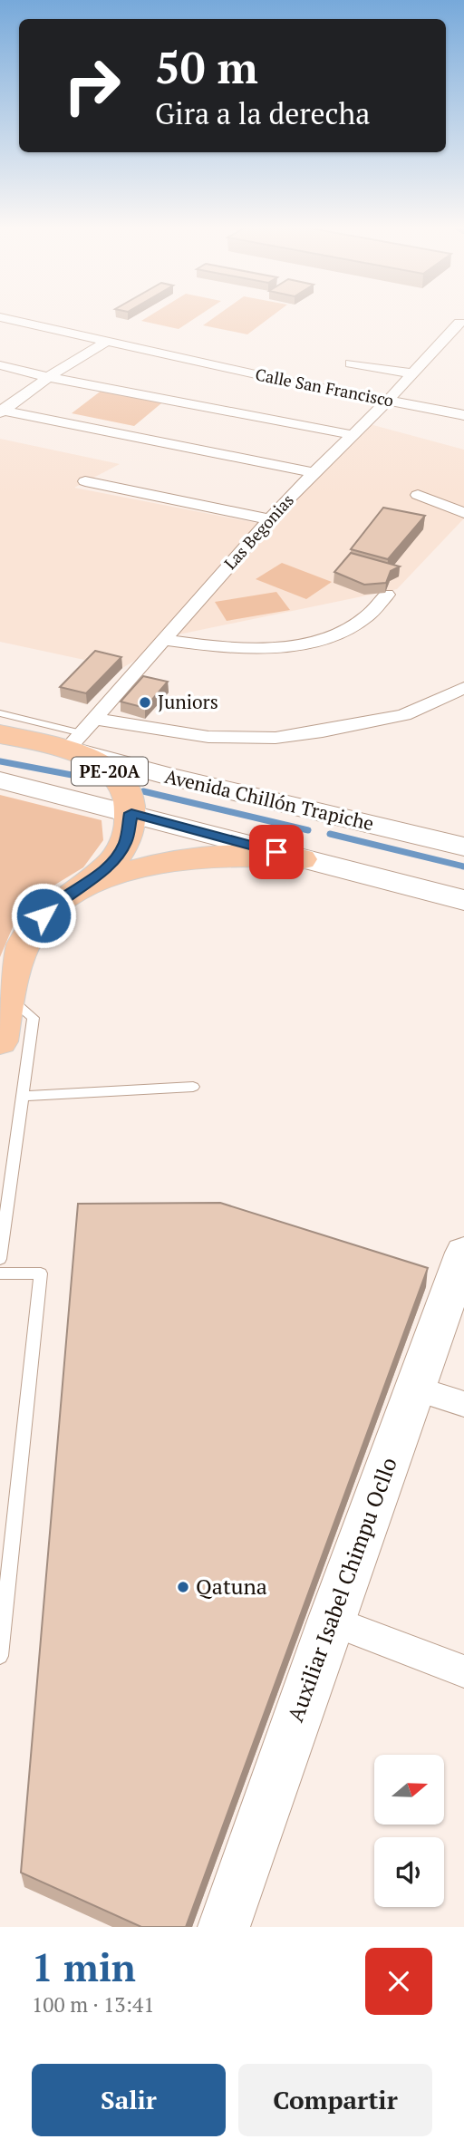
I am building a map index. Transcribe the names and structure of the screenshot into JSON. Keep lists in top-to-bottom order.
{
  "streets": {
    "main road": ["PE-20A", "Avenida Chillón Trapiche"],
    "street": ["Calle San Francisco", "Las Begonias", "Auxiliar Isabel Chimpu Ocllo"]
  },
  "crossings": [
    ["Calle San Francisco", "Las Begonias"],
    ["Las Begonias", "PE-20A"],
    ["Las Begonias", "Avenida Chillón Trapiche"],
    ["PE-20A", "Avenida Chillón Trapiche"]
  ],
  "places": ["Juniors", "Qatuna"],
  "north": "right",
  "page": {
    "turn": ["50 m", "Gira a la derecha"],
    "heading": ["1 min", "100 m · 13:41"],
    "buttons": ["Salir", "Compartir"]
  }
}
